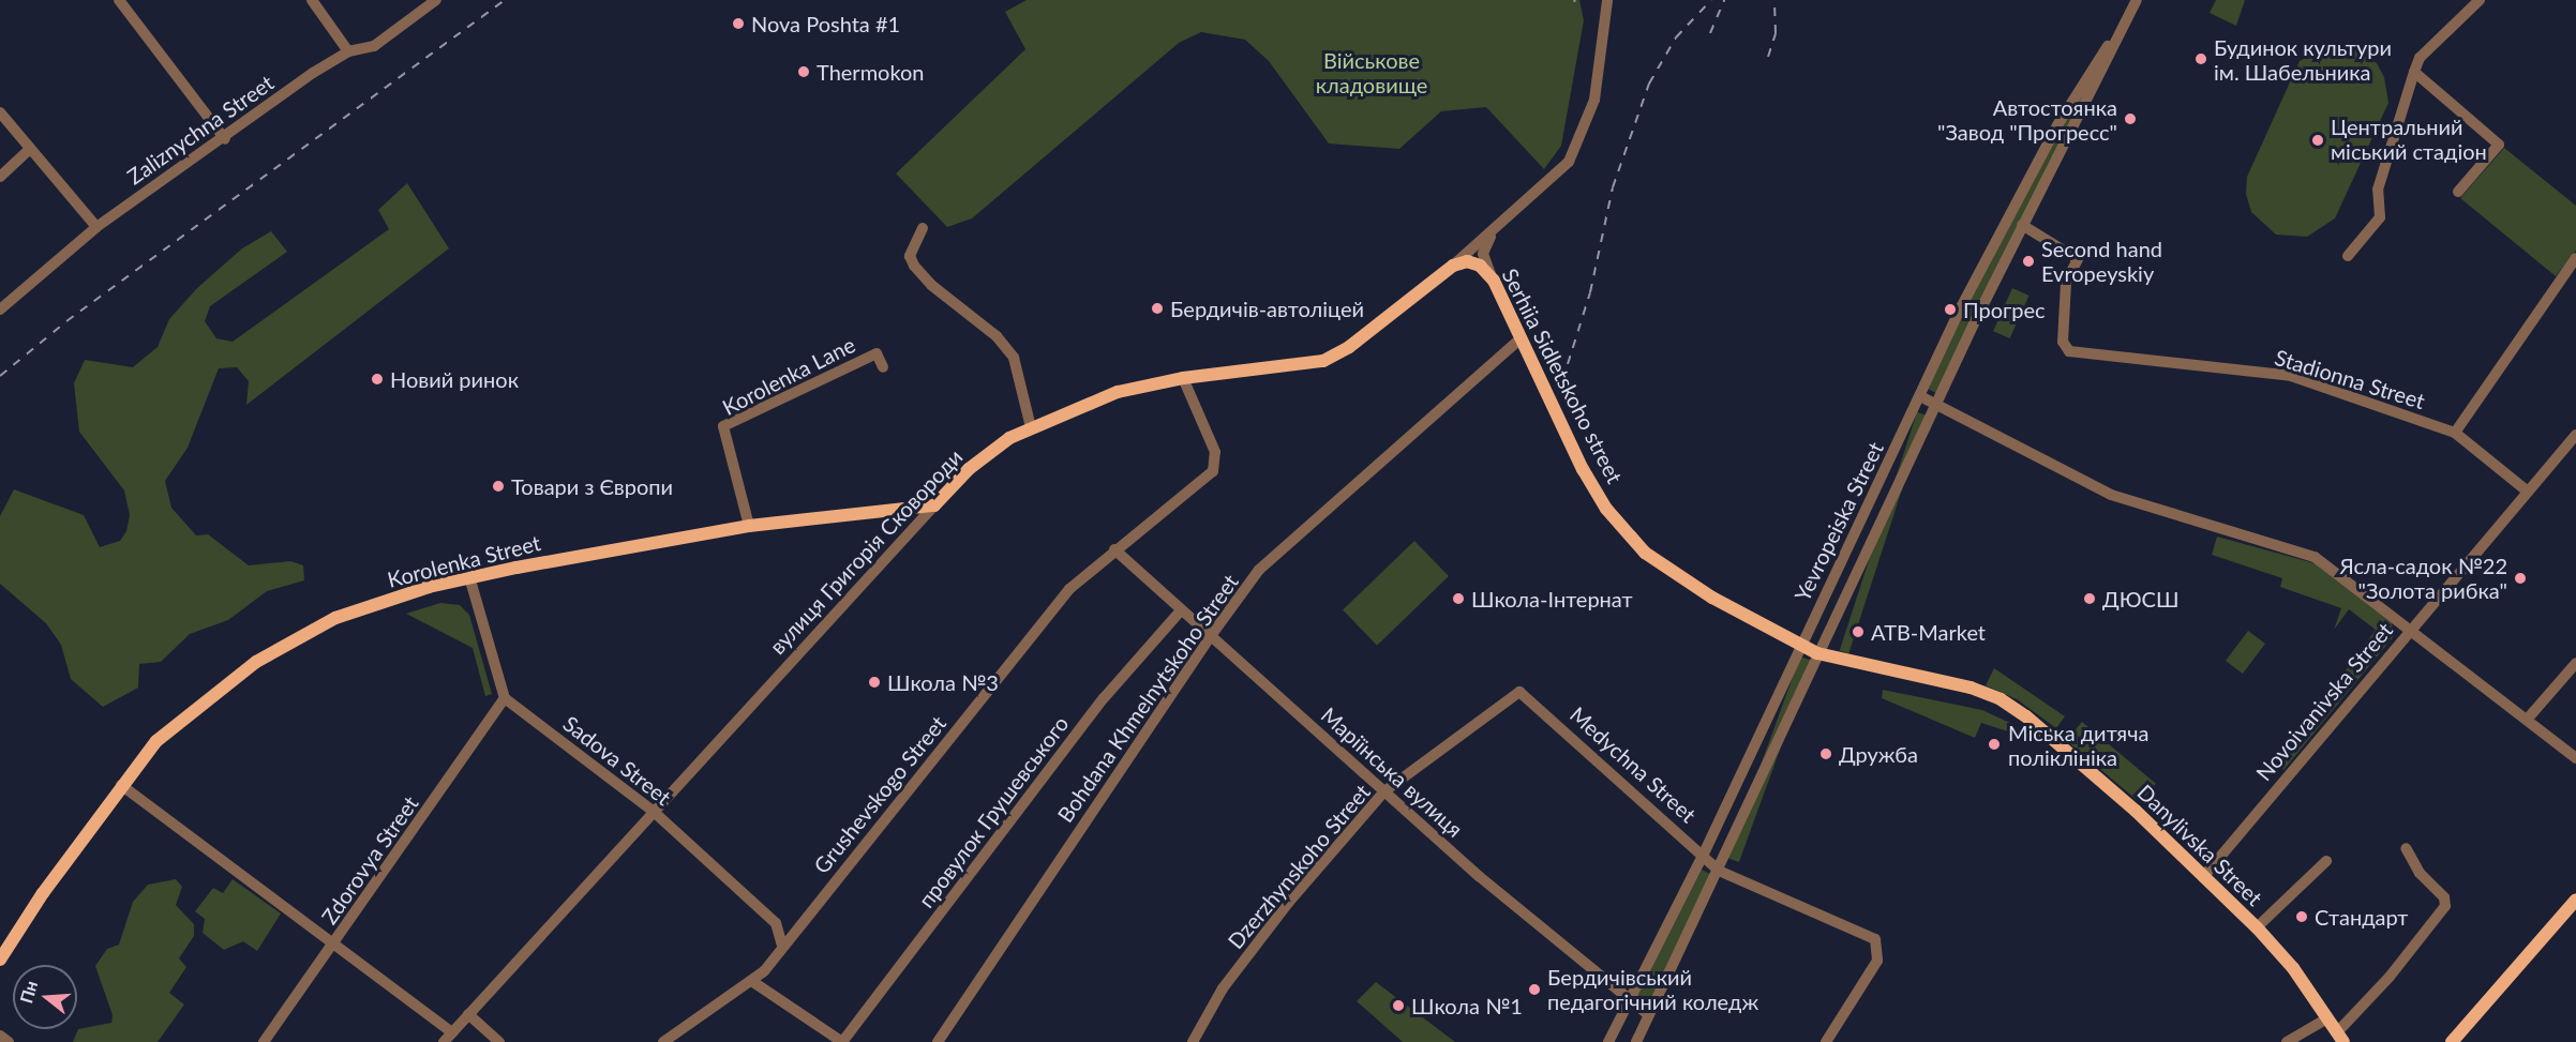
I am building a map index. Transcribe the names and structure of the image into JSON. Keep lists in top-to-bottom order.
{
  "streets": {
    "main road": [
      "Serhiia Sidletskoho street",
      "вулиця Григорія Сковороди",
      "Korolenka Street",
      "Danylivska Street"
    ],
    "street": [
      "Zaliznychna Street",
      "Korolenka Lane",
      "Stadionna Street",
      "Yevropeiska Street",
      "Bohdana Khmelnytskoho Street",
      "Novoivanivska Street",
      "Sadova Street",
      "Medychna Street",
      "Маріїнська вулиця",
      "Grushevskogo Street",
      "провулок Грушевського",
      "Zdorovya Street",
      "Dzerzhynskoho Street"
    ]
  },
  "crossings": [
    ["Korolenka Lane", "Korolenka Street"],
    ["Serhiia Sidletskoho street", "Yevropeiska Street"],
    ["Serhiia Sidletskoho street", "вулиця Григорія Сковороди"],
    ["Serhiia Sidletskoho street", "Bohdana Khmelnytskoho Street"],
    ["Serhiia Sidletskoho street", "Danylivska Street"],
    ["Stadionna Street", "Yevropeiska Street"],
    ["Yevropeiska Street", "Medychna Street"],
    ["Yevropeiska Street", "Маріїнська вулиця"],
    ["Yevropeiska Street", "Danylivska Street"],
    ["вулиця Григорія Сковороди", "Korolenka Street"],
    ["вулиця Григорія Сковороди", "Sadova Street"],
    ["вулиця Григорія Сковороди", "Grushevskogo Street"],
    ["Bohdana Khmelnytskoho Street", "Маріїнська вулиця"],
    ["Novoivanivska Street", "Danylivska Street"],
    ["Sadova Street", "Grushevskogo Street"],
    ["Sadova Street", "Zdorovya Street"],
    ["Medychna Street", "Dzerzhynskoho Street"],
    ["Маріїнська вулиця", "Grushevskogo Street"],
    ["Маріїнська вулиця", "провулок Грушевського"],
    ["Маріїнська вулиця", "Dzerzhynskoho Street"]
  ],
  "parks": ["Військове кладовище"],
  "places": [
    "Nova Poshta #1",
    "Будинок культури ім. Шабельника",
    "Thermokon",
    "Автостоянка \"Завод \"Прогресс\"",
    "Центральний міський стадіон",
    "Second hand Evropeyskiy",
    "Бердичів-автоліцей",
    "Прогрес",
    "Новий ринок",
    "Товари з Європи",
    "Ясла-садок №22 \"Золота рибка\"",
    "Школа-Інтернат",
    "ДЮСШ",
    "ATB-Market",
    "Школа №3",
    "Міська дитяча поліклініка",
    "Дружба",
    "Стандарт",
    "Бердичівський педагогічний коледж",
    "Школа №1"
  ],
  "north": "left"
}
